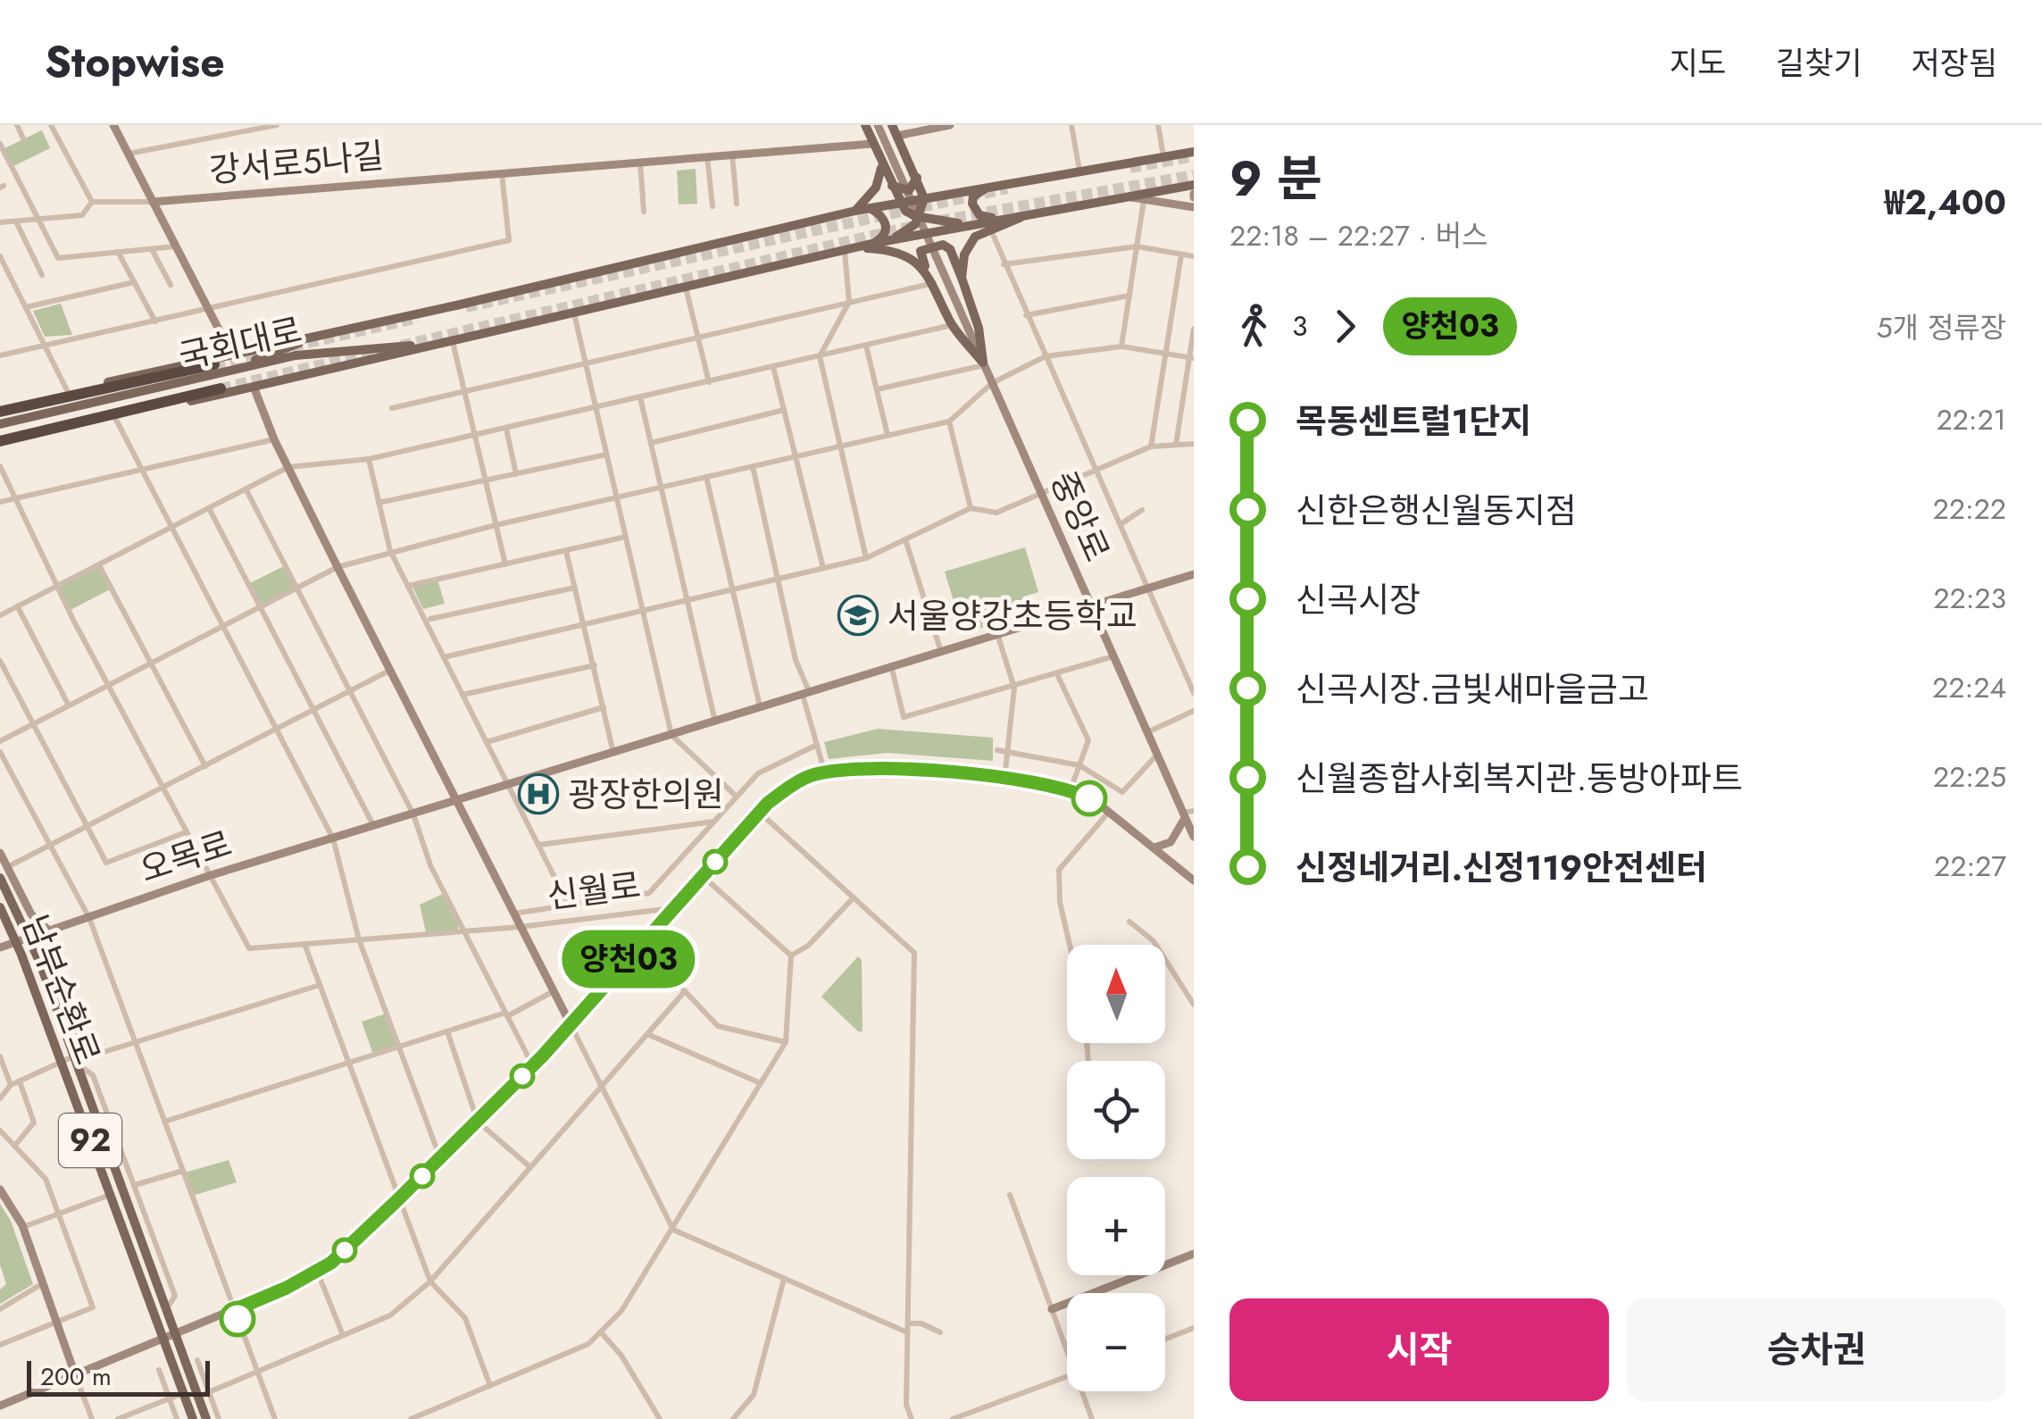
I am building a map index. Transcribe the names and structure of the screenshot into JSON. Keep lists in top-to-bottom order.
{
  "streets": {
    "main road": [
      "강서로5나길",
      "국회대로",
      "중앙로",
      "오목로",
      "신월로",
      "남부순환로",
      "92"
    ]
  },
  "crossings": [
    ["중앙로", "오목로"],
    ["오목로", "신월로"],
    ["오목로", "남부순환로"],
    ["신월로", "남부순환로"]
  ],
  "places": {
    "school or university": ["서울양강초등학교"],
    "hospital": ["광장한의원"]
  },
  "lines": ["bus line 양천03"],
  "scale_bar": "200 m",
  "north": "top",
  "page": {
    "header": "Stopwise",
    "nav": ["지도", "길찾기", "저장됨"],
    "on_map": "양천03",
    "heading": ["9 분", "22:18 – 22:27 · 버스", "₩2,400"],
    "legs": ["3", "양천03", "5개 정류장"],
    "list": [
      {
        "name": "목동센트럴1단지",
        "value": "22:21"
      },
      {
        "name": "신한은행신월동지점",
        "value": "22:22"
      },
      {
        "name": "신곡시장",
        "value": "22:23"
      },
      {
        "name": "신곡시장.금빛새마을금고",
        "value": "22:24"
      },
      {
        "name": "신월종합사회복지관.동방아파트",
        "value": "22:25"
      },
      {
        "name": "신정네거리.신정119안전센터",
        "value": "22:27"
      }
    ],
    "map_buttons": ["+", "−"],
    "buttons": ["시작", "승차권"],
    "scale": "200 m"
  }
}
